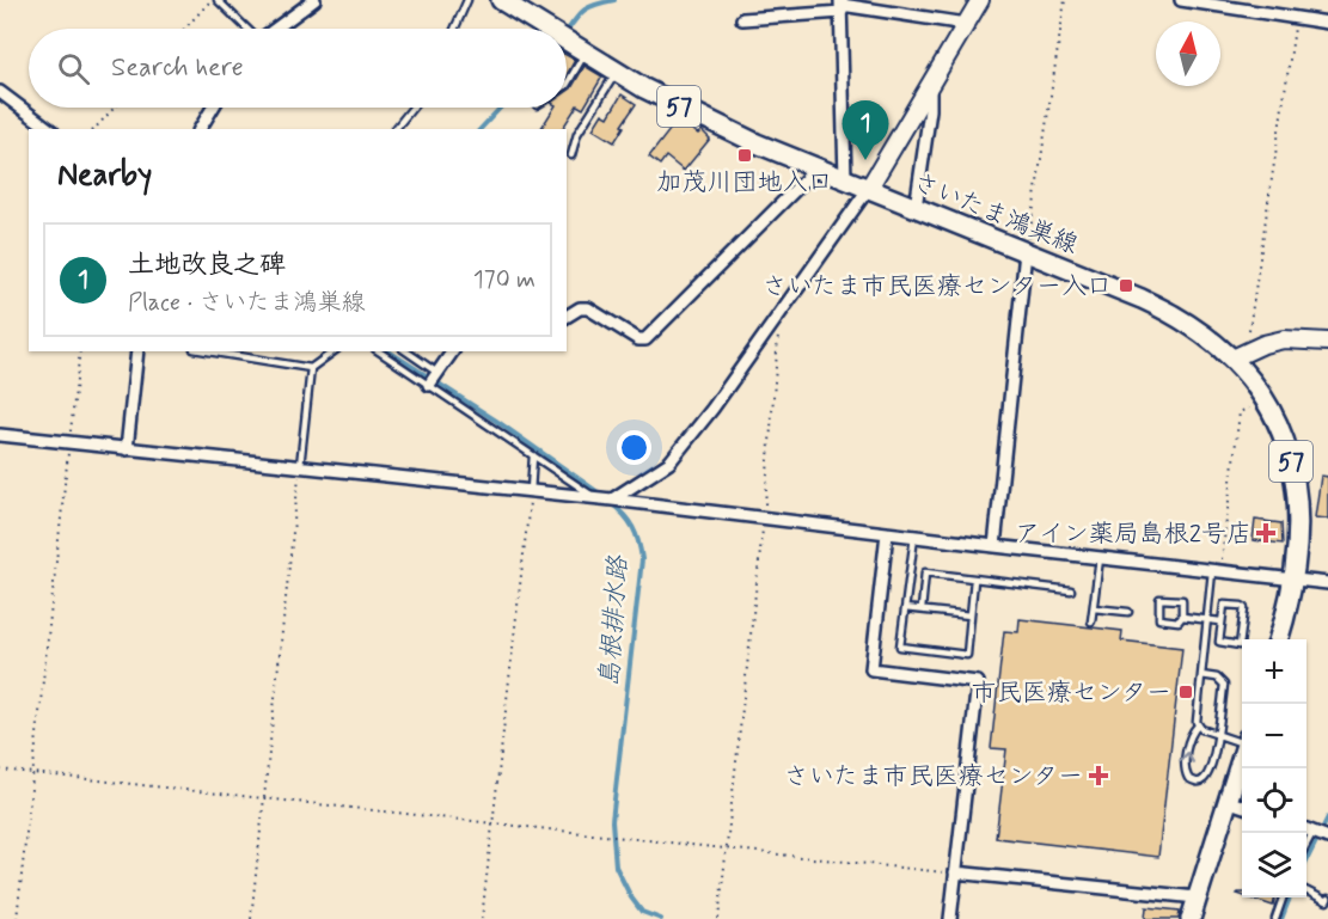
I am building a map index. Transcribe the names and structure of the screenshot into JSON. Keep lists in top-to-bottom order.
{
  "streets": {
    "main road": ["57", "さいたま鴻巣線"]
  },
  "water": ["島根排水路"],
  "places": {
    "transit": ["加茂川団地入口", "さいたま市民医療センター入口", "市民医療センター"],
    "health": ["アイン薬局島根2号店", "さいたま市民医療センター"]
  },
  "north": "top",
  "page": {
    "search": "Search here",
    "pins": "1",
    "heading": "Nearby",
    "list": [
      {
        "mark": "1",
        "name": "土地改良之碑",
        "note": "Place · さいたま鴻巣線",
        "value": "170 m"
      }
    ],
    "map_buttons": ["+", "−"]
  }
}
